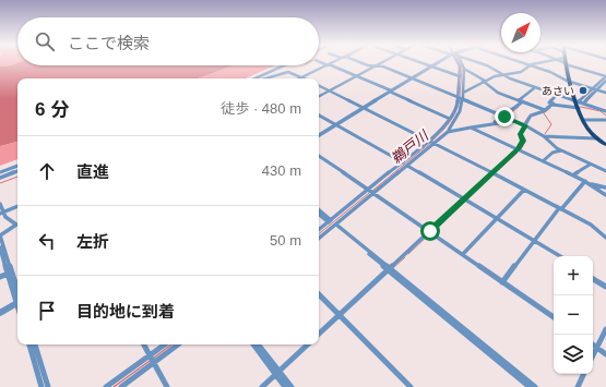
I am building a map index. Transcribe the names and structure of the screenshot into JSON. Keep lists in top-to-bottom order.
{
  "water": ["鵜戸川"],
  "places": ["あさい"],
  "north": "top right",
  "page": {
    "search": "ここで検索",
    "heading": ["6 分", "徒歩 · 480 m"],
    "list": [
      ["直進", "430 m"],
      ["左折", "50 m"],
      "目的地に到着"
    ],
    "map_buttons": ["+", "−"]
  }
}
